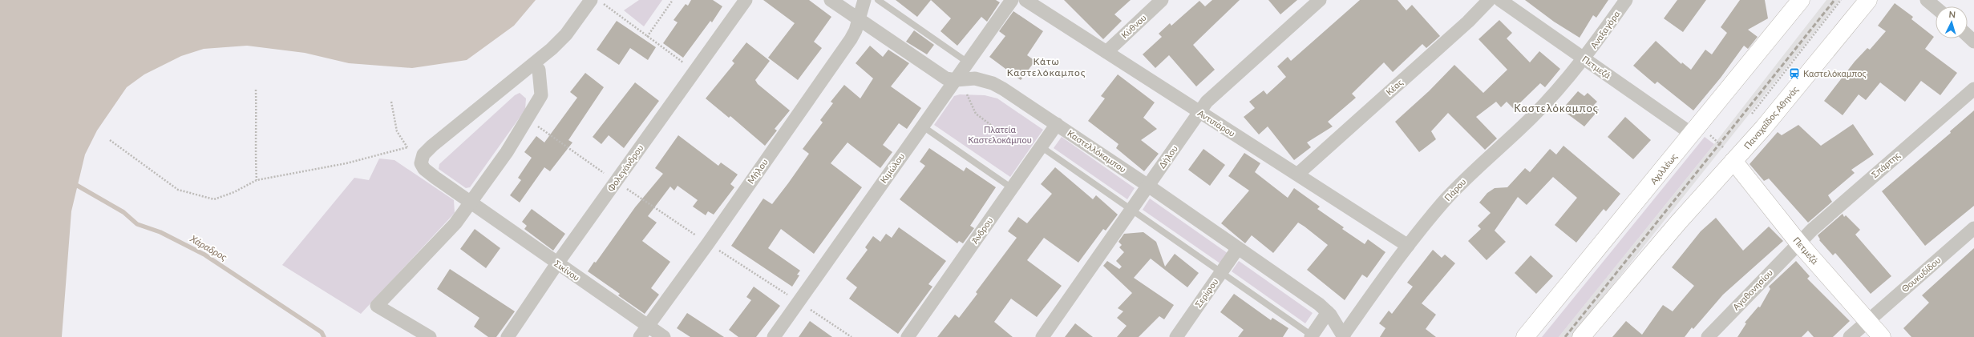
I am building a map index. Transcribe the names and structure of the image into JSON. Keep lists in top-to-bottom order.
{
  "streets": {
    "street": [
      "Κύθνου",
      "Αναξαγόρα",
      "Πετμεζά",
      "Κέας",
      "Παναχαΐδος Αθηνάς",
      "Αντιπάρου",
      "Καστελλόκαμπου",
      "Δήλου",
      "Σπάρτης",
      "Φολεγάνδρου",
      "Κιμώλου",
      "Αχιλλέως",
      "Μήλου",
      "Πάρου",
      "Άνδρου",
      "Σικίνου",
      "Θουκυδίδου",
      "Αγαθονησίου",
      "Σερίφου"
    ]
  },
  "crossings": [
    ["Κύθνου", "Αντιπάρου"],
    ["Αναξαγόρα", "Πετμεζά"],
    ["Αναξαγόρα", "Πάρου"],
    ["Πετμεζά", "Παναχαΐδος Αθηνάς"],
    ["Πετμεζά", "Σπάρτης"],
    ["Πετμεζά", "Αχιλλέως"],
    ["Πετμεζά", "Πάρου"],
    ["Πετμεζά", "Θουκυδίδου"],
    ["Πετμεζά", "Αγαθονησίου"],
    ["Κέας", "Αντιπάρου"],
    ["Αντιπάρου", "Δήλου"],
    ["Αντιπάρου", "Πάρου"],
    ["Καστελλόκαμπου", "Δήλου"],
    ["Καστελλόκαμπου", "Κιμώλου"],
    ["Καστελλόκαμπου", "Μήλου"],
    ["Καστελλόκαμπου", "Πάρου"],
    ["Καστελλόκαμπου", "Άνδρου"],
    ["Καστελλόκαμπου", "Σερίφου"],
    ["Σπάρτης", "Αγαθονησίου"],
    ["Φολεγάνδρου", "Σικίνου"],
    ["Μήλου", "Σικίνου"]
  ],
  "districts": ["Κάτω Καστελόκαμπος", "Καστελόκαμπος"],
  "water": ["Χάραδρος"],
  "parks": ["Πλατεία Καστελοκάμπου"],
  "places": {
    "station": ["Καστελόκαμπος"]
  },
  "north": "top"
}
